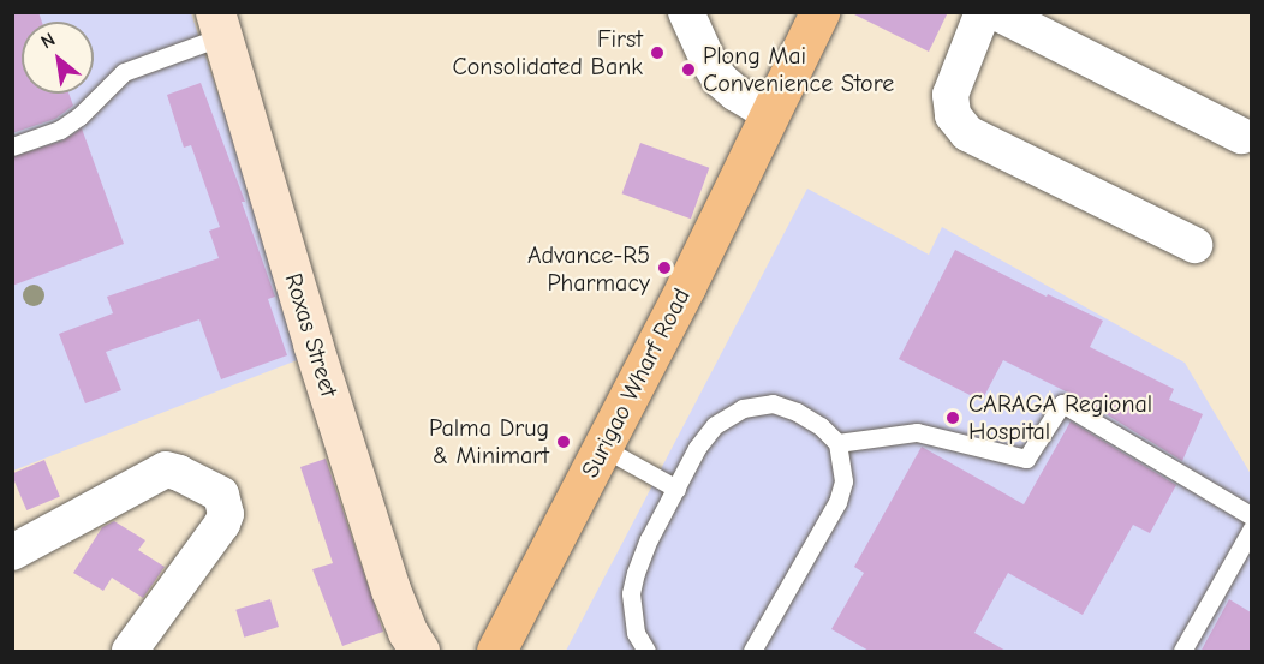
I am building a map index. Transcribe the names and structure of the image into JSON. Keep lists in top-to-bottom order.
{
  "streets": {
    "main road": ["Surigao Wharf Road"],
    "street": ["Roxas Street"]
  },
  "places": [
    "First Consolidated Bank",
    "Plong Mai Convenience Store",
    "Advance-R5 Pharmacy",
    "CARAGA Regional Hospital",
    "Palma Drug & Minimart"
  ],
  "north": "top left"
}
